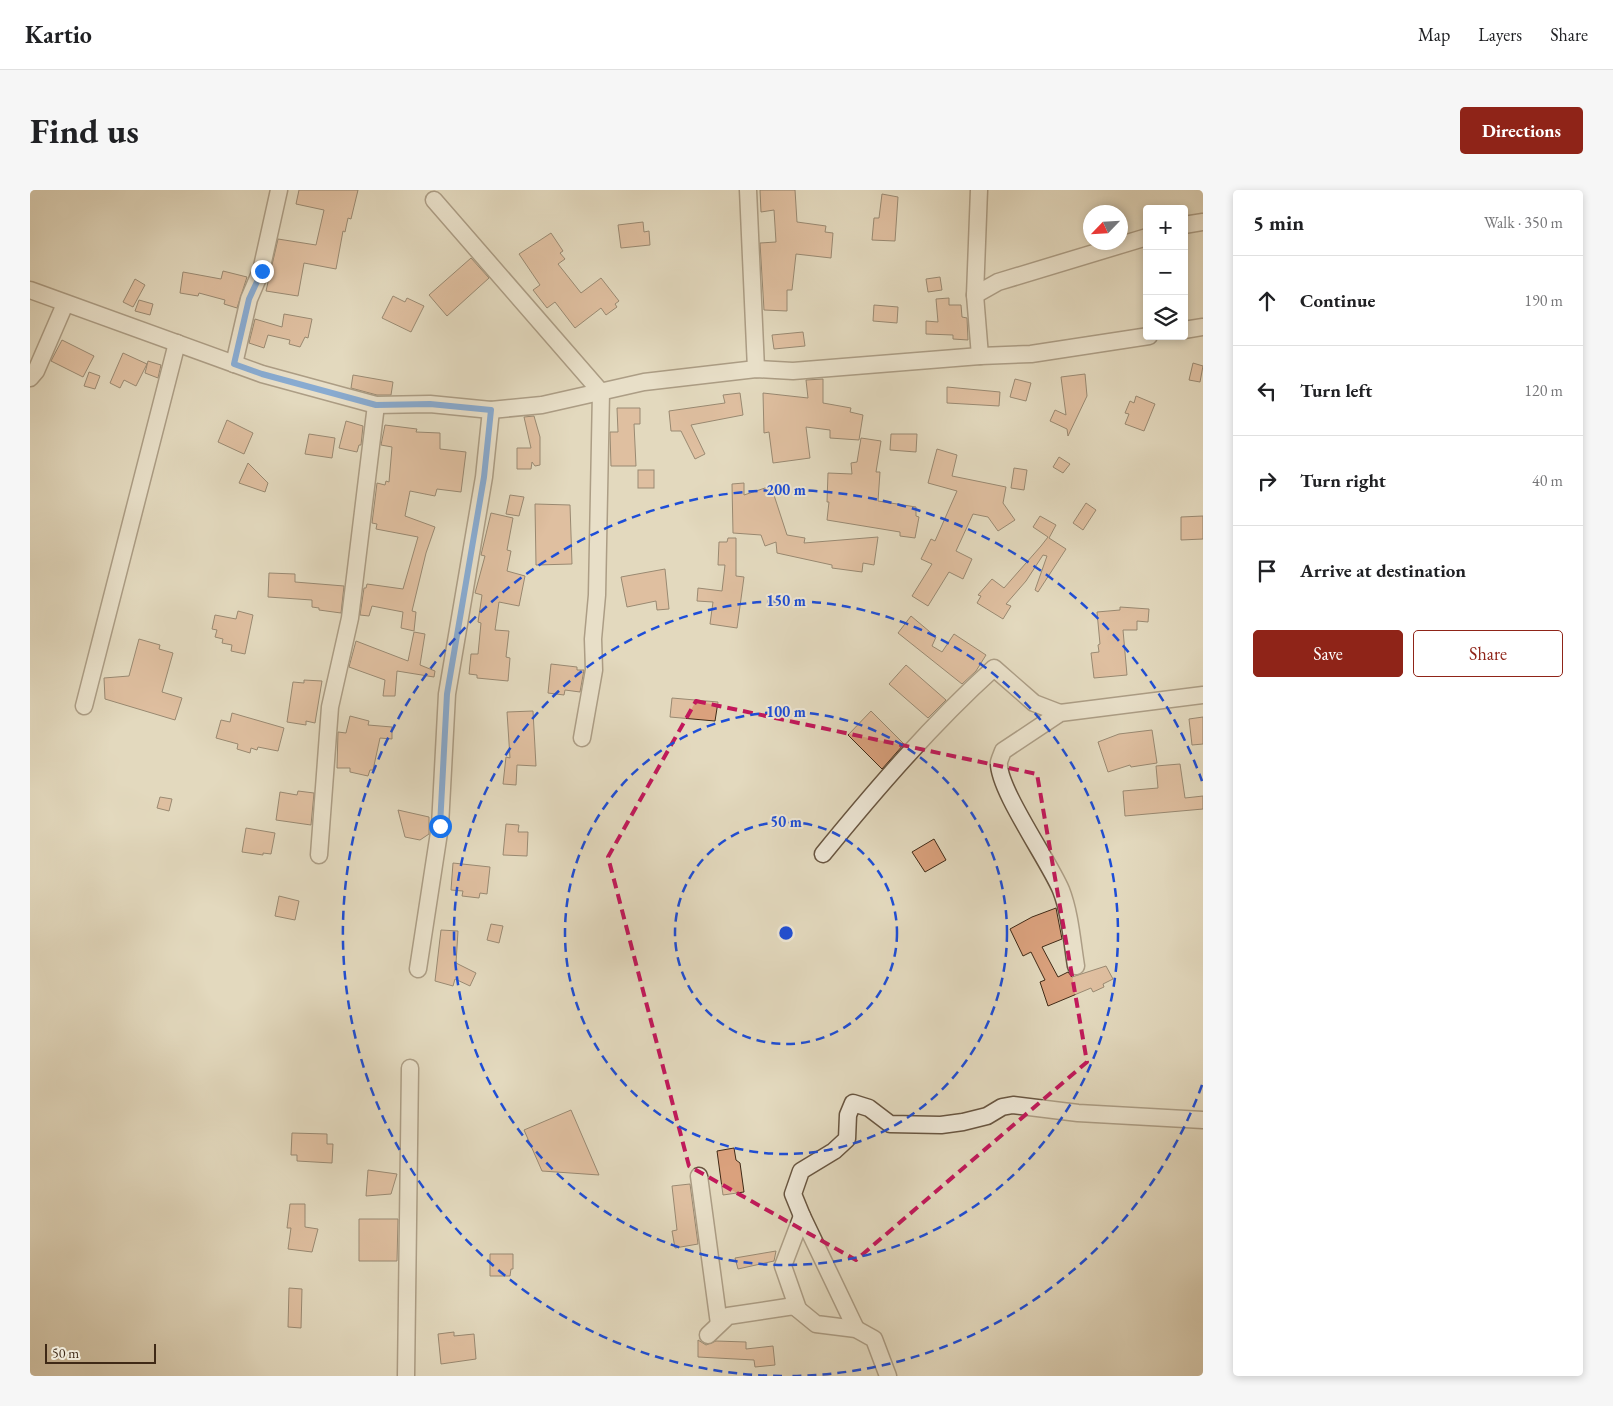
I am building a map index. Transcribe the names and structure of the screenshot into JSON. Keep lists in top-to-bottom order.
{
  "scale_bar": "50 m",
  "north": "bottom left",
  "page": {
    "header": "Kartio",
    "nav": ["Map", "Layers", "Share"],
    "buttons": [
      "Directions",
      ["Save", "Share"]
    ],
    "title": "Find us",
    "heading": ["5 min", "Walk · 350 m"],
    "map_buttons": ["+", "−"],
    "list": [
      ["Continue", "190 m"],
      ["Turn left", "120 m"],
      ["Turn right", "40 m"],
      "Arrive at destination"
    ],
    "scale": "50 m"
  },
  "rings": [
    "200 m",
    "150 m",
    "100 m",
    "50 m"
  ]
}
